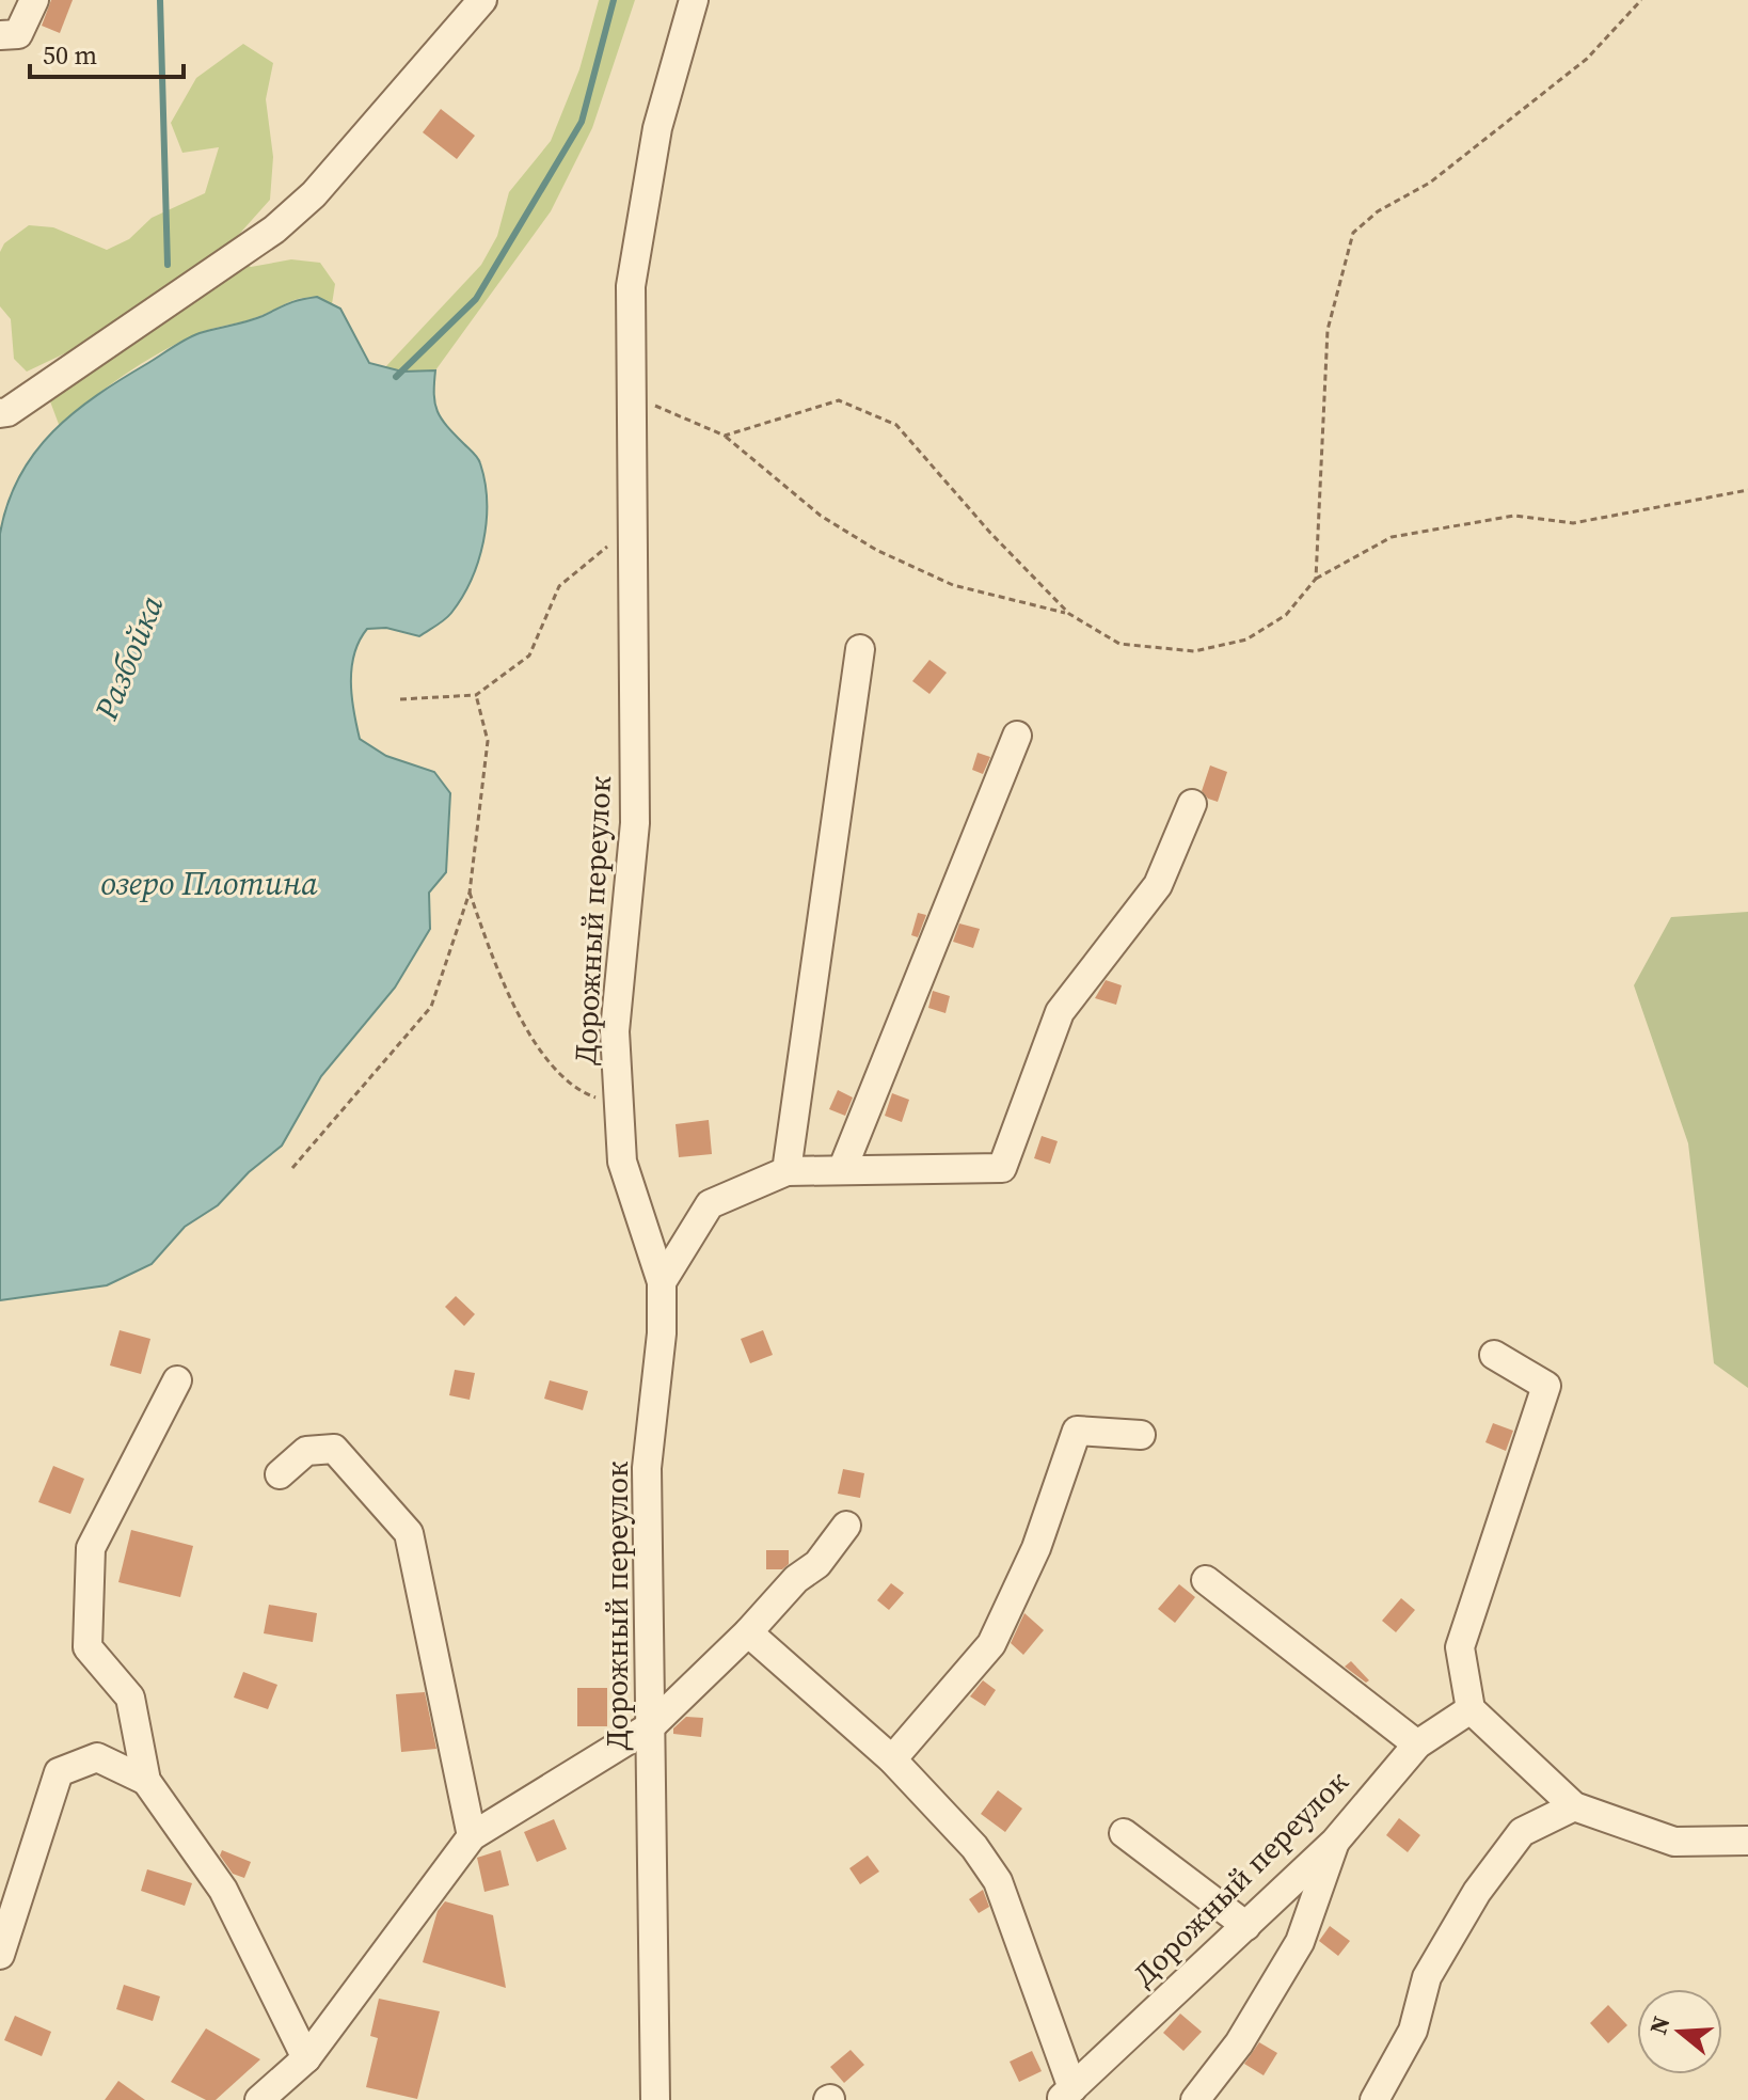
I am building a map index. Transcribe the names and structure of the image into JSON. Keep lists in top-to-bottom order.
{
  "streets": {
    "street": ["Дорожный переулок"]
  },
  "water": ["Разбойка", "озеро Плотина"],
  "scale_bar": "50 m",
  "north": "left"
}
